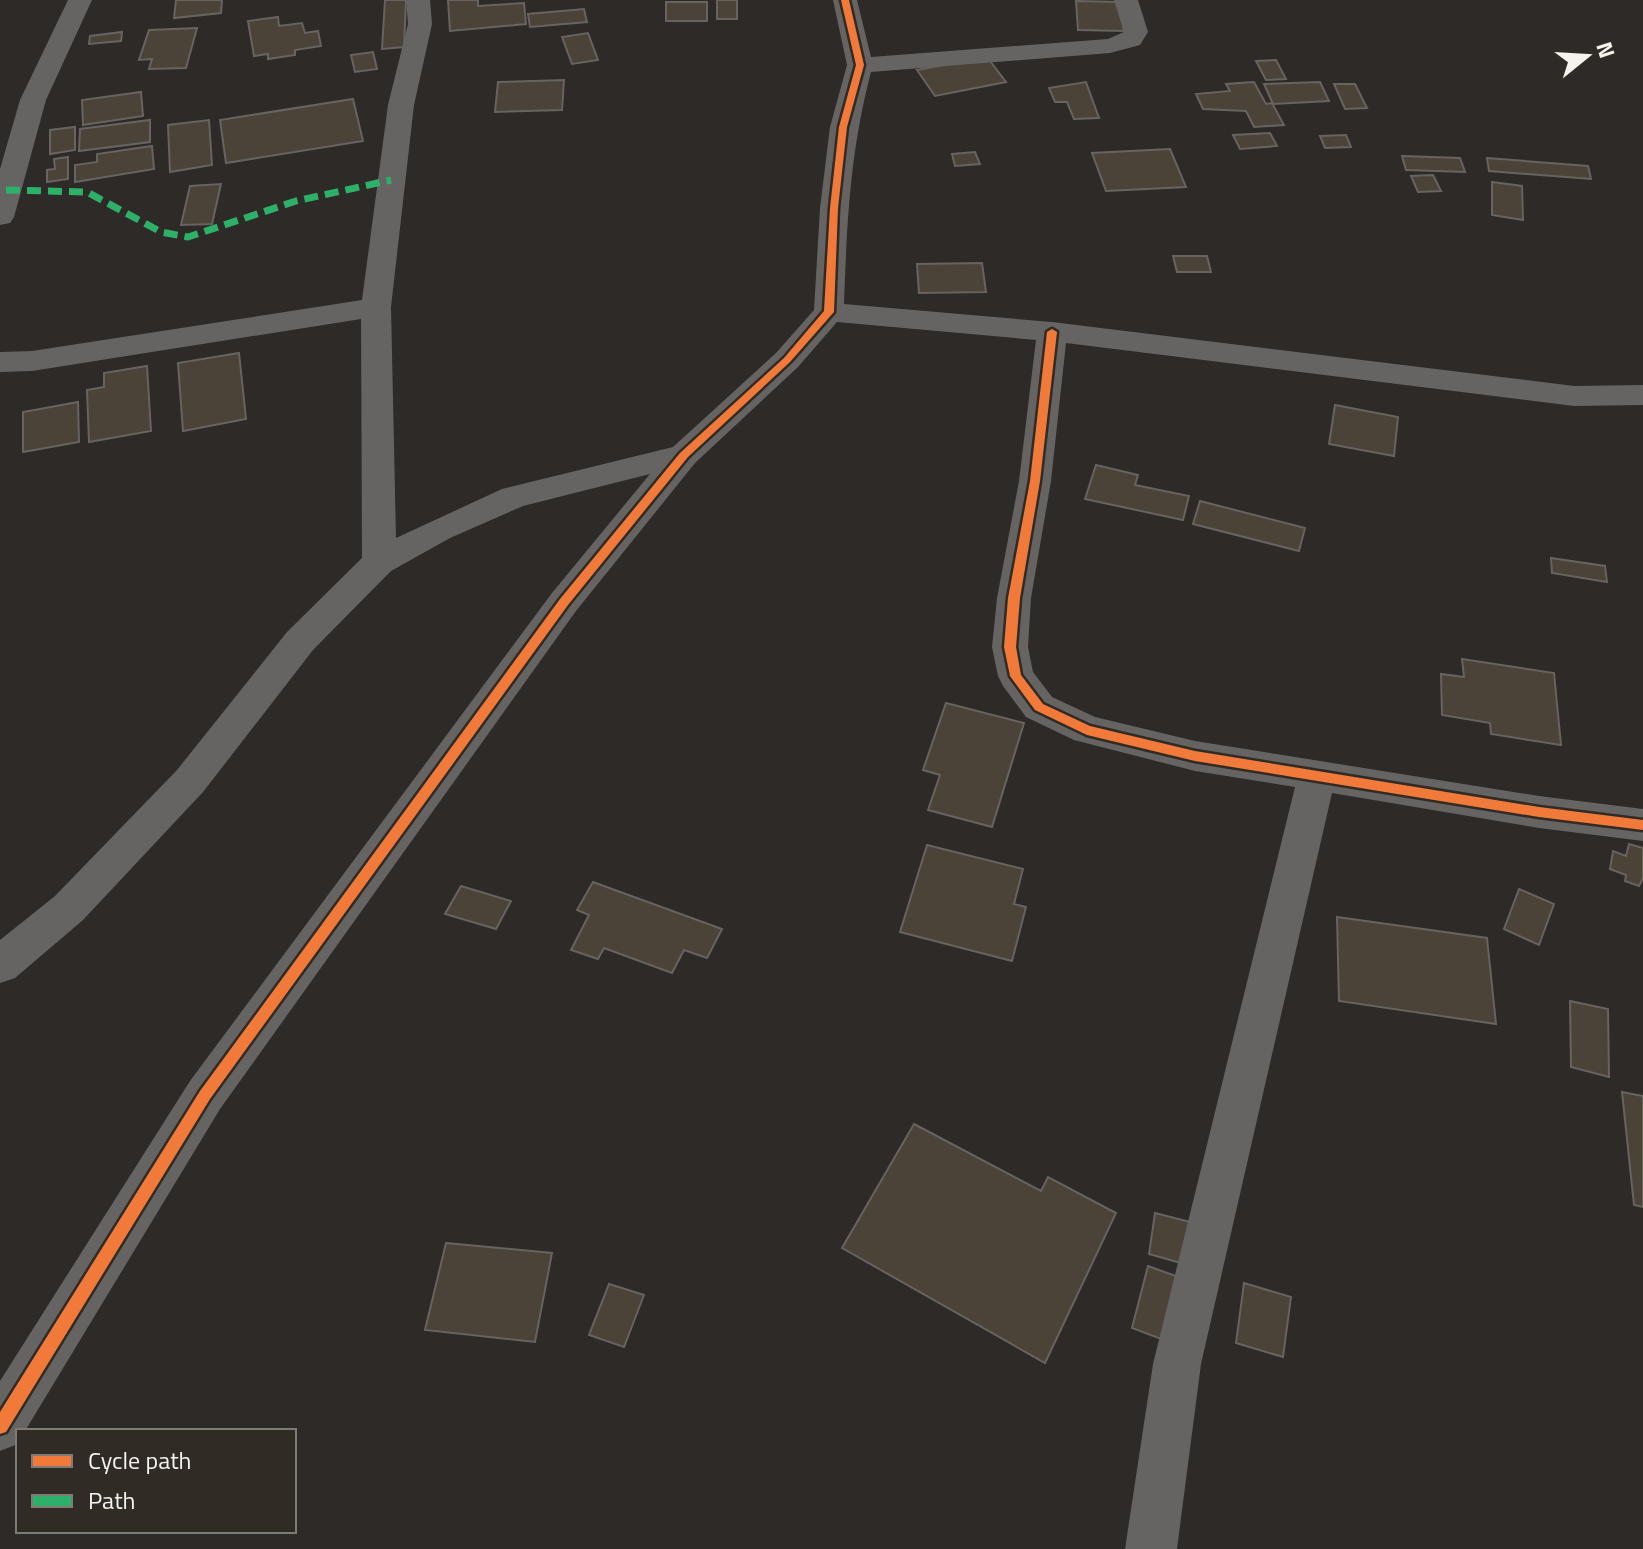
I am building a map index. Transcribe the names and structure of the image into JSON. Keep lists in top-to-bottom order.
{
  "legend": ["Cycle path", "Path"],
  "north": "right"
}
